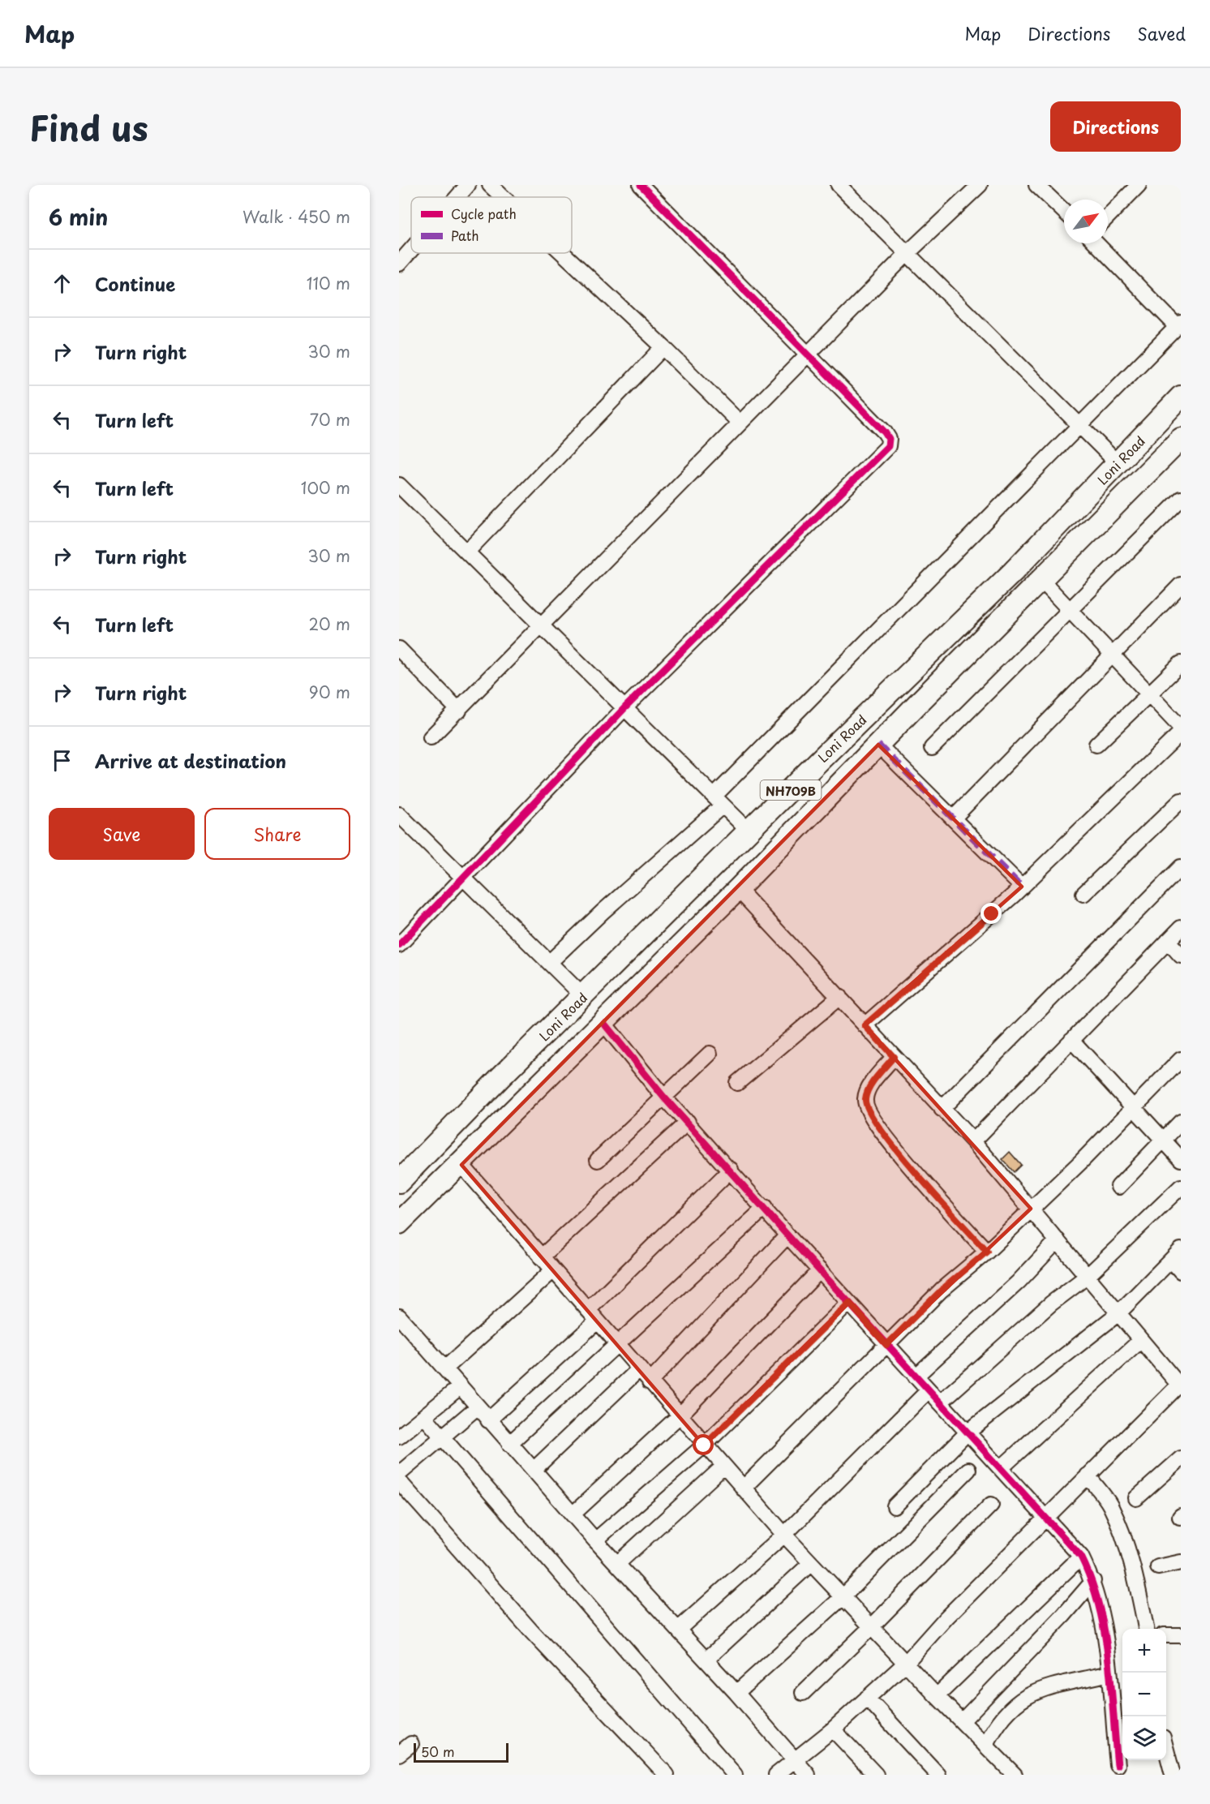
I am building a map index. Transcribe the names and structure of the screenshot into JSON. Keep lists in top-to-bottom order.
{
  "streets": {
    "highway": ["Loni Road", "NH709B"]
  },
  "legend": ["Cycle path", "Path"],
  "scale_bar": "50 m",
  "north": "top right",
  "page": {
    "header": "Map",
    "nav": ["Map", "Directions", "Saved"],
    "title": "Find us",
    "buttons": [
      "Directions",
      ["Save", "Share"]
    ],
    "heading": ["6 min", "Walk · 450 m"],
    "list": [
      ["Continue", "110 m"],
      ["Turn right", "30 m"],
      ["Turn left", "70 m"],
      ["Turn left", "100 m"],
      ["Turn right", "30 m"],
      ["Turn left", "20 m"],
      ["Turn right", "90 m"],
      "Arrive at destination"
    ],
    "map_buttons": ["+", "−"],
    "scale": "50 m"
  }
}
